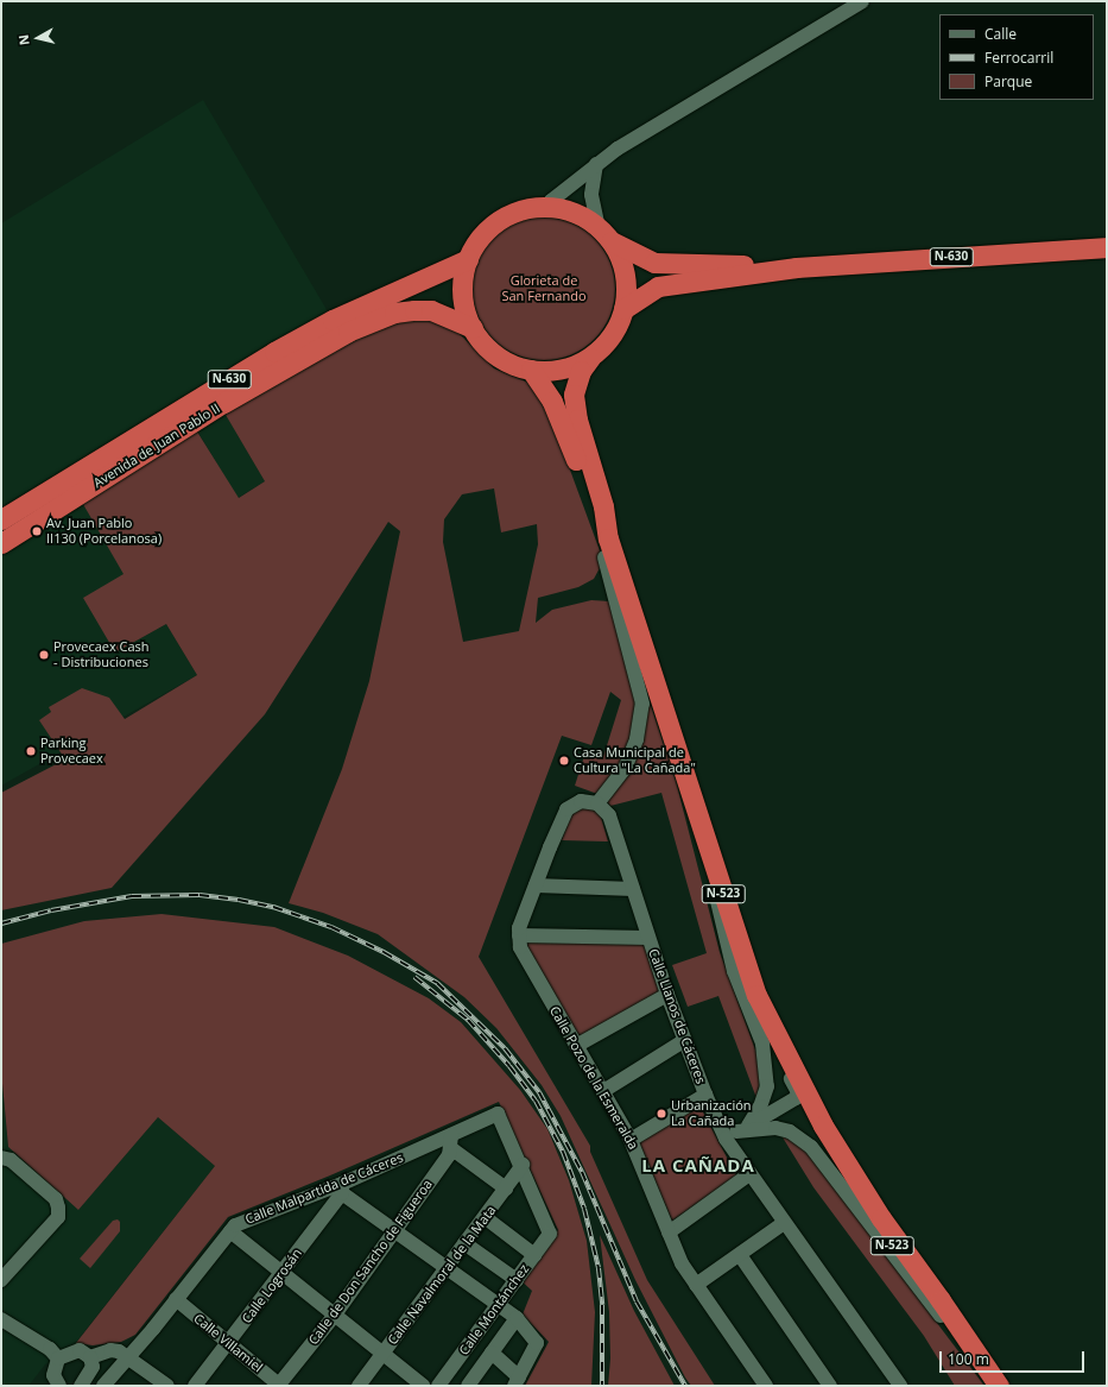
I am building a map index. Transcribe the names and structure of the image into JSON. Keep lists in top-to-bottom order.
{
  "streets": {
    "highway": ["N-630", "Avenida de Juan Pablo II", "N-523"],
    "street": [
      "Calle Llanos de Cáceres",
      "Calle Pozo de la Esmeralda",
      "Calle Malpartida de Cáceres",
      "Calle de Don Sancho de Figueroa",
      "Calle Navalmoral de la Mata",
      "Calle Logrosán",
      "Calle Montánchez",
      "Calle Villamiel"
    ]
  },
  "crossings": [
    ["N-630", "Avenida de Juan Pablo II"],
    ["Calle Malpartida de Cáceres", "Calle de Don Sancho de Figueroa"],
    ["Calle Malpartida de Cáceres", "Calle Navalmoral de la Mata"],
    ["Calle Malpartida de Cáceres", "Calle Logrosán"],
    ["Calle Malpartida de Cáceres", "Calle Montánchez"],
    ["Calle Malpartida de Cáceres", "Calle Villamiel"],
    ["Calle de Don Sancho de Figueroa", "Calle Villamiel"],
    ["Calle Navalmoral de la Mata", "Calle Montánchez"],
    ["Calle Logrosán", "Calle Villamiel"]
  ],
  "districts": ["LA CAÑADA"],
  "parks": ["Glorieta de San Fernando"],
  "places": [
    "Av. Juan Pablo II130 (Porcelanosa)",
    "Provecaex Cash - Distribuciones",
    "Parking Provecaex",
    "Casa Municipal de Cultura \"La Cañada\"",
    "Urbanización La Cañada"
  ],
  "legend": ["Calle", "Ferrocarril", "Parque"],
  "scale_bar": "100 m",
  "north": "left"
}
